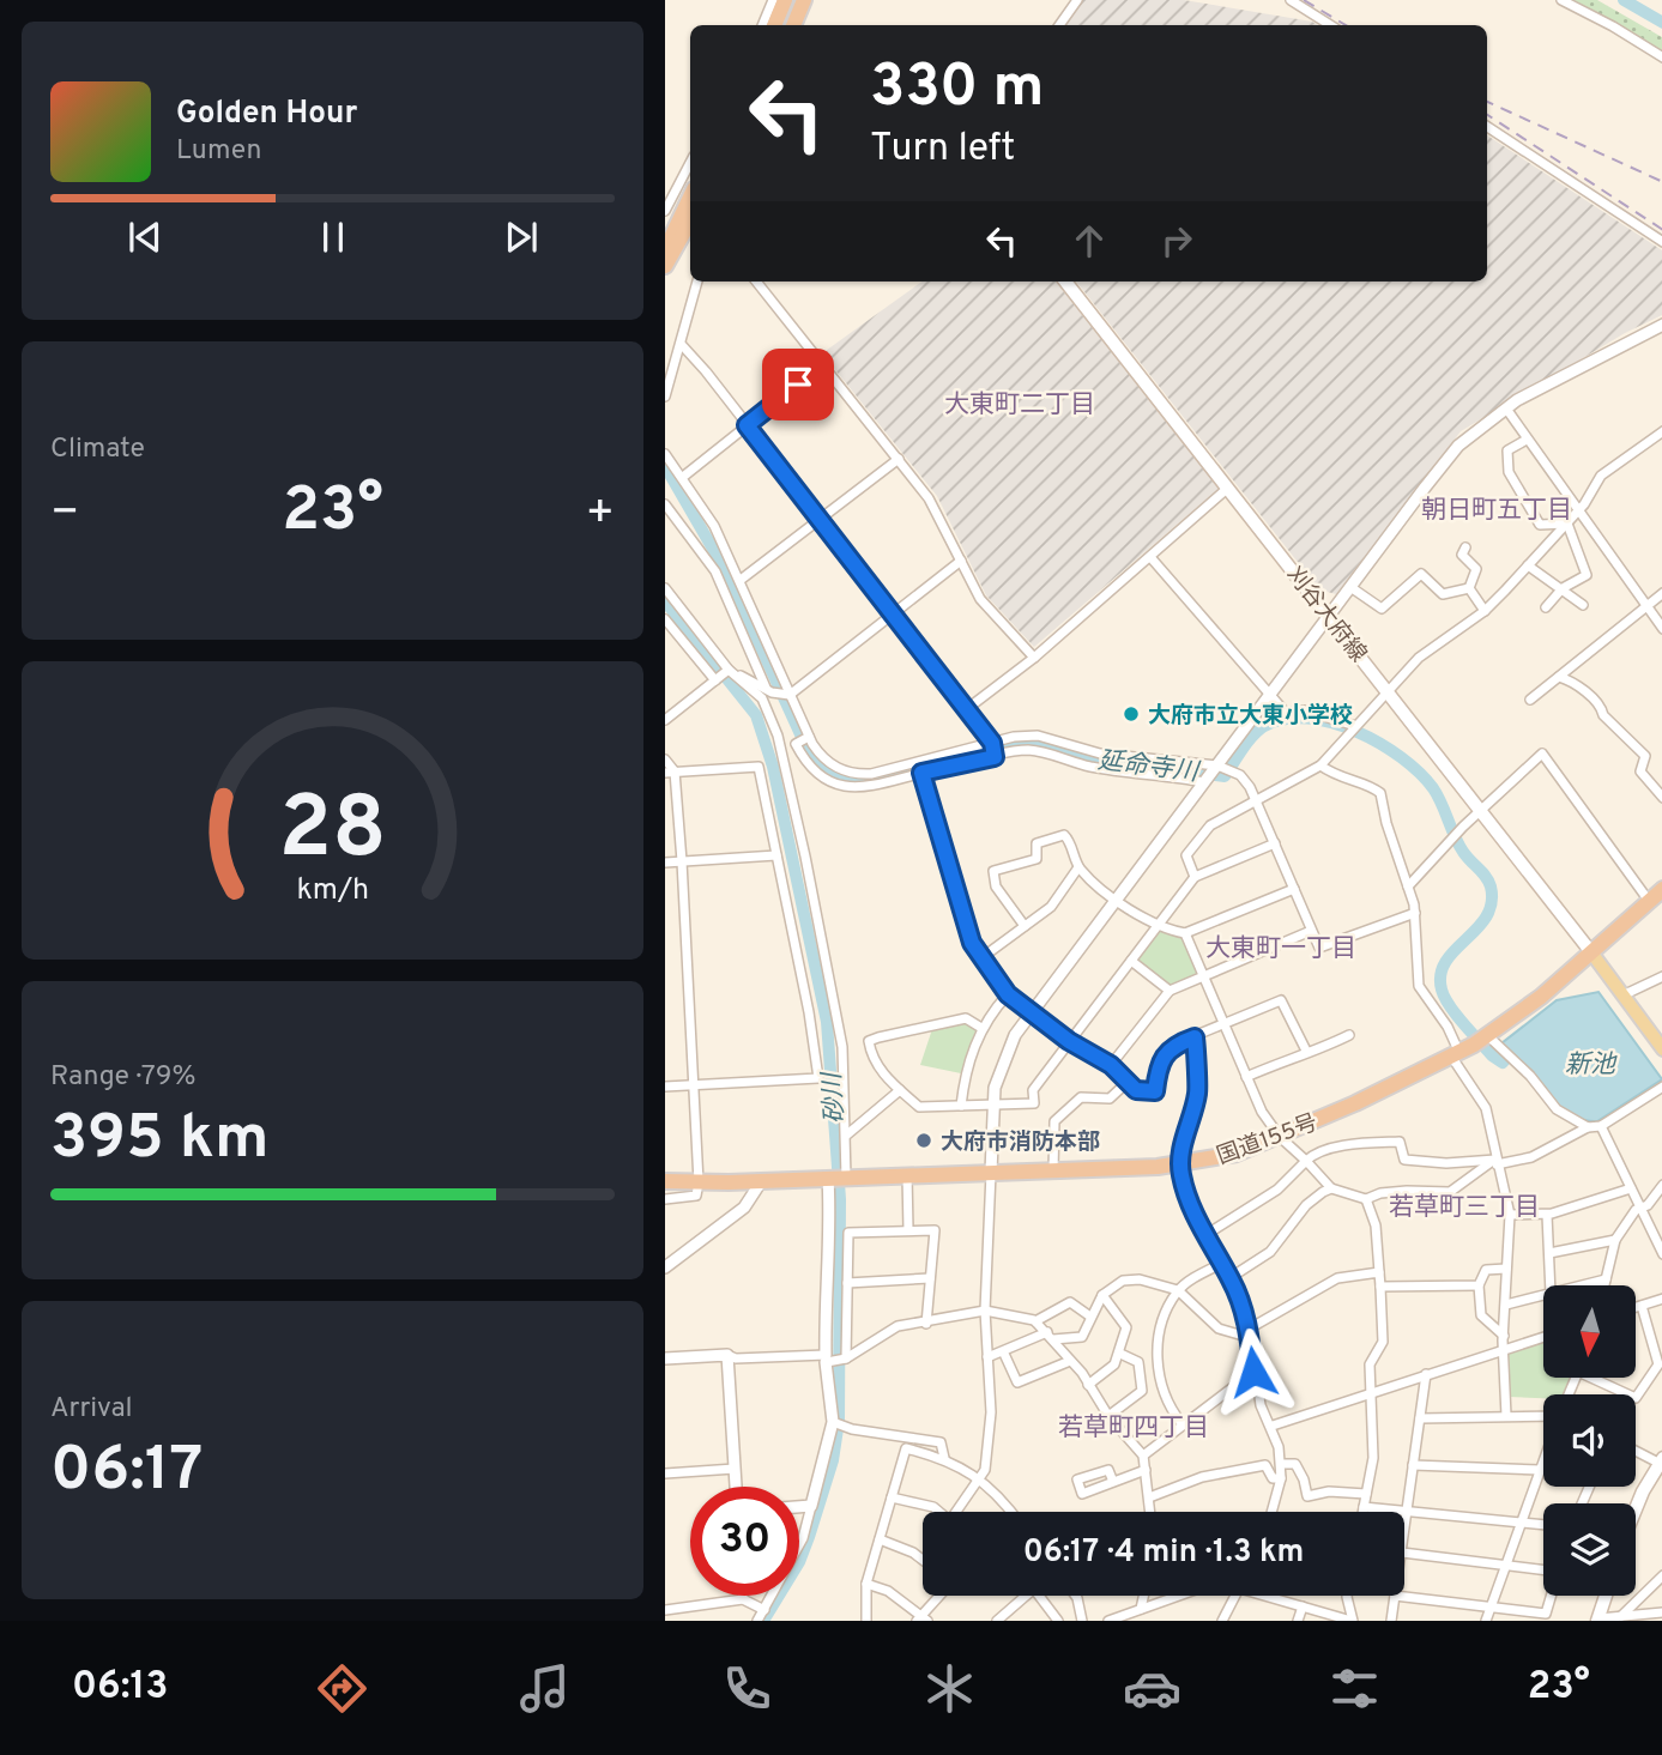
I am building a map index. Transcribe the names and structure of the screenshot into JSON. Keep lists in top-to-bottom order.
{
  "streets": {
    "highway": ["国道155号"],
    "main road": ["刈谷大府線"]
  },
  "crossings": [
    ["刈谷大府線", "国道155号"]
  ],
  "districts": [
    "大東町二丁目",
    "朝日町五丁目",
    "大東町一丁目",
    "若草町三丁目",
    "若草町四丁目"
  ],
  "water": ["延命寺川", "新池", "砂川"],
  "places": ["大府市立大東小学校", "大府市消防本部"],
  "north": "bottom",
  "page": {
    "turn": ["330 m", "Turn left"],
    "song": ["Golden Hour", "Lumen"],
    "tile": [
      "Climate",
      ["Range · 79%", "395 km"],
      ["Arrival", "06:17"]
    ],
    "heat": ["−", "23°", "+"],
    "limit": "30",
    "trip": "06:17 · 4 min · 1.3 km",
    "tabs": ["06:13", "23°"],
    "gauge": ["28", "km/h"]
  }
}
